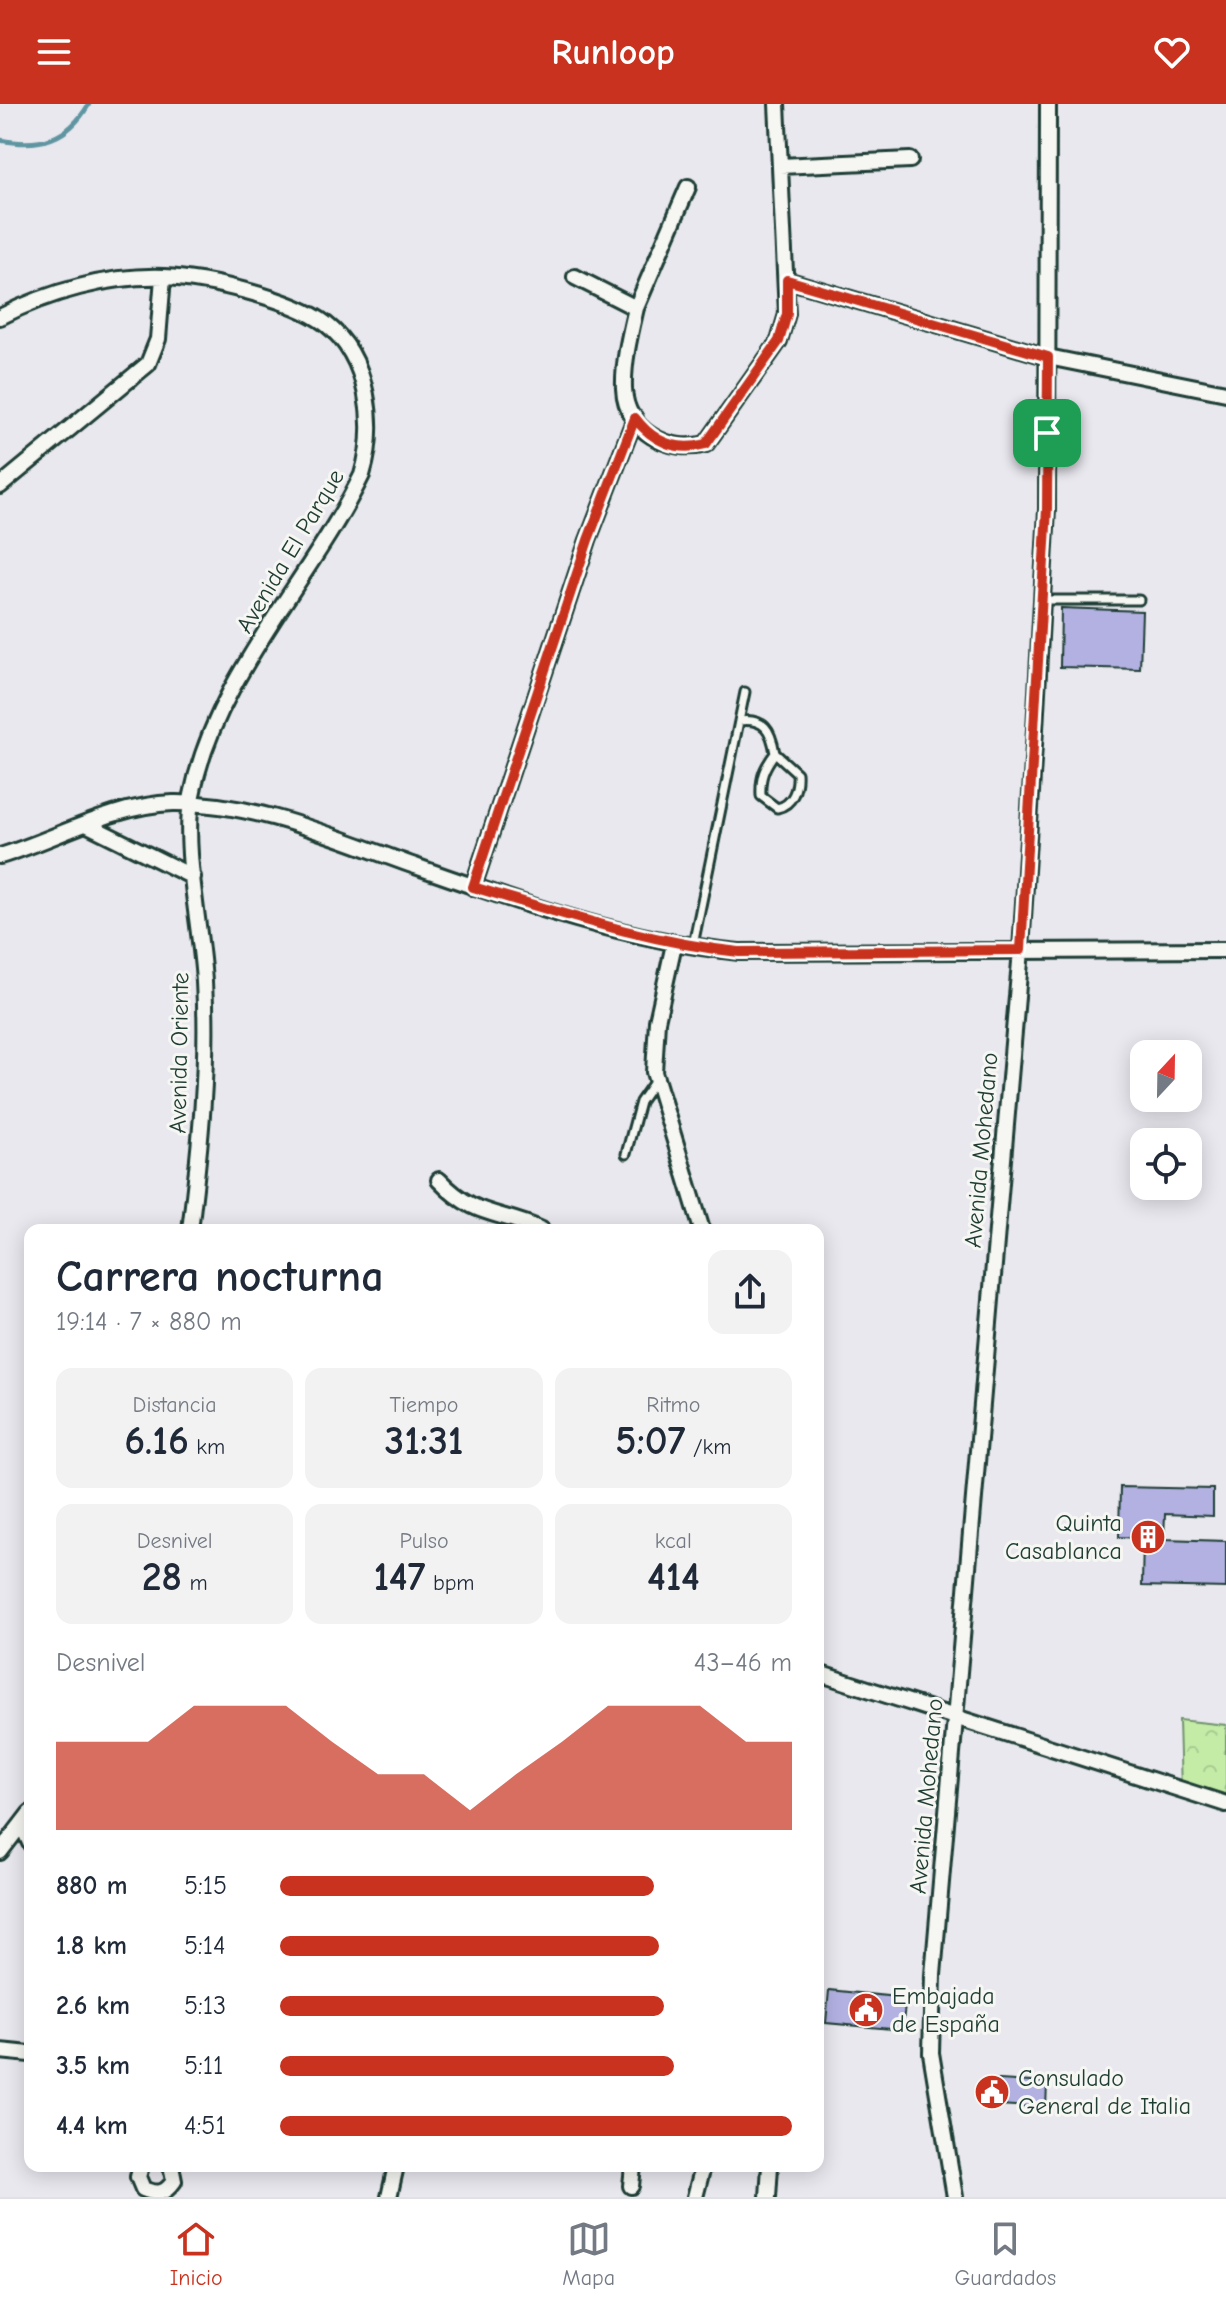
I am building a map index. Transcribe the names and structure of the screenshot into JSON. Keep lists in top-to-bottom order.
{
  "streets": {
    "street": ["Avenida El Parque", "Avenida Oriente", "Avenida Mohedano"]
  },
  "crossings": [
    ["Avenida El Parque", "Avenida Oriente"]
  ],
  "places": {
    "building": ["Quinta Casablanca"],
    "public building": ["Embajada de España", "Consulado General de Italia"]
  },
  "north": "top",
  "page": {
    "header": "Runloop",
    "heading": ["Carrera nocturna", "19:14 · 7 × 880 m"],
    "stats": [
      ["Distancia", "6.16 km"],
      ["Tiempo", "31:31"],
      ["Ritmo", "5:07 /km"],
      ["Desnivel", "28 m"],
      ["Pulso", "147 bpm"],
      ["kcal", "414"]
    ],
    "chart": ["Desnivel", "43–46 m"],
    "list": [
      {
        "name": "880 m",
        "note": "5:15"
      },
      {
        "name": "1.8 km",
        "note": "5:14"
      },
      {
        "name": "2.6 km",
        "note": "5:13"
      },
      {
        "name": "3.5 km",
        "note": "5:11"
      },
      {
        "name": "4.4 km",
        "note": "4:51"
      }
    ],
    "tabs": ["Inicio", "Mapa", "Guardados"]
  }
}
